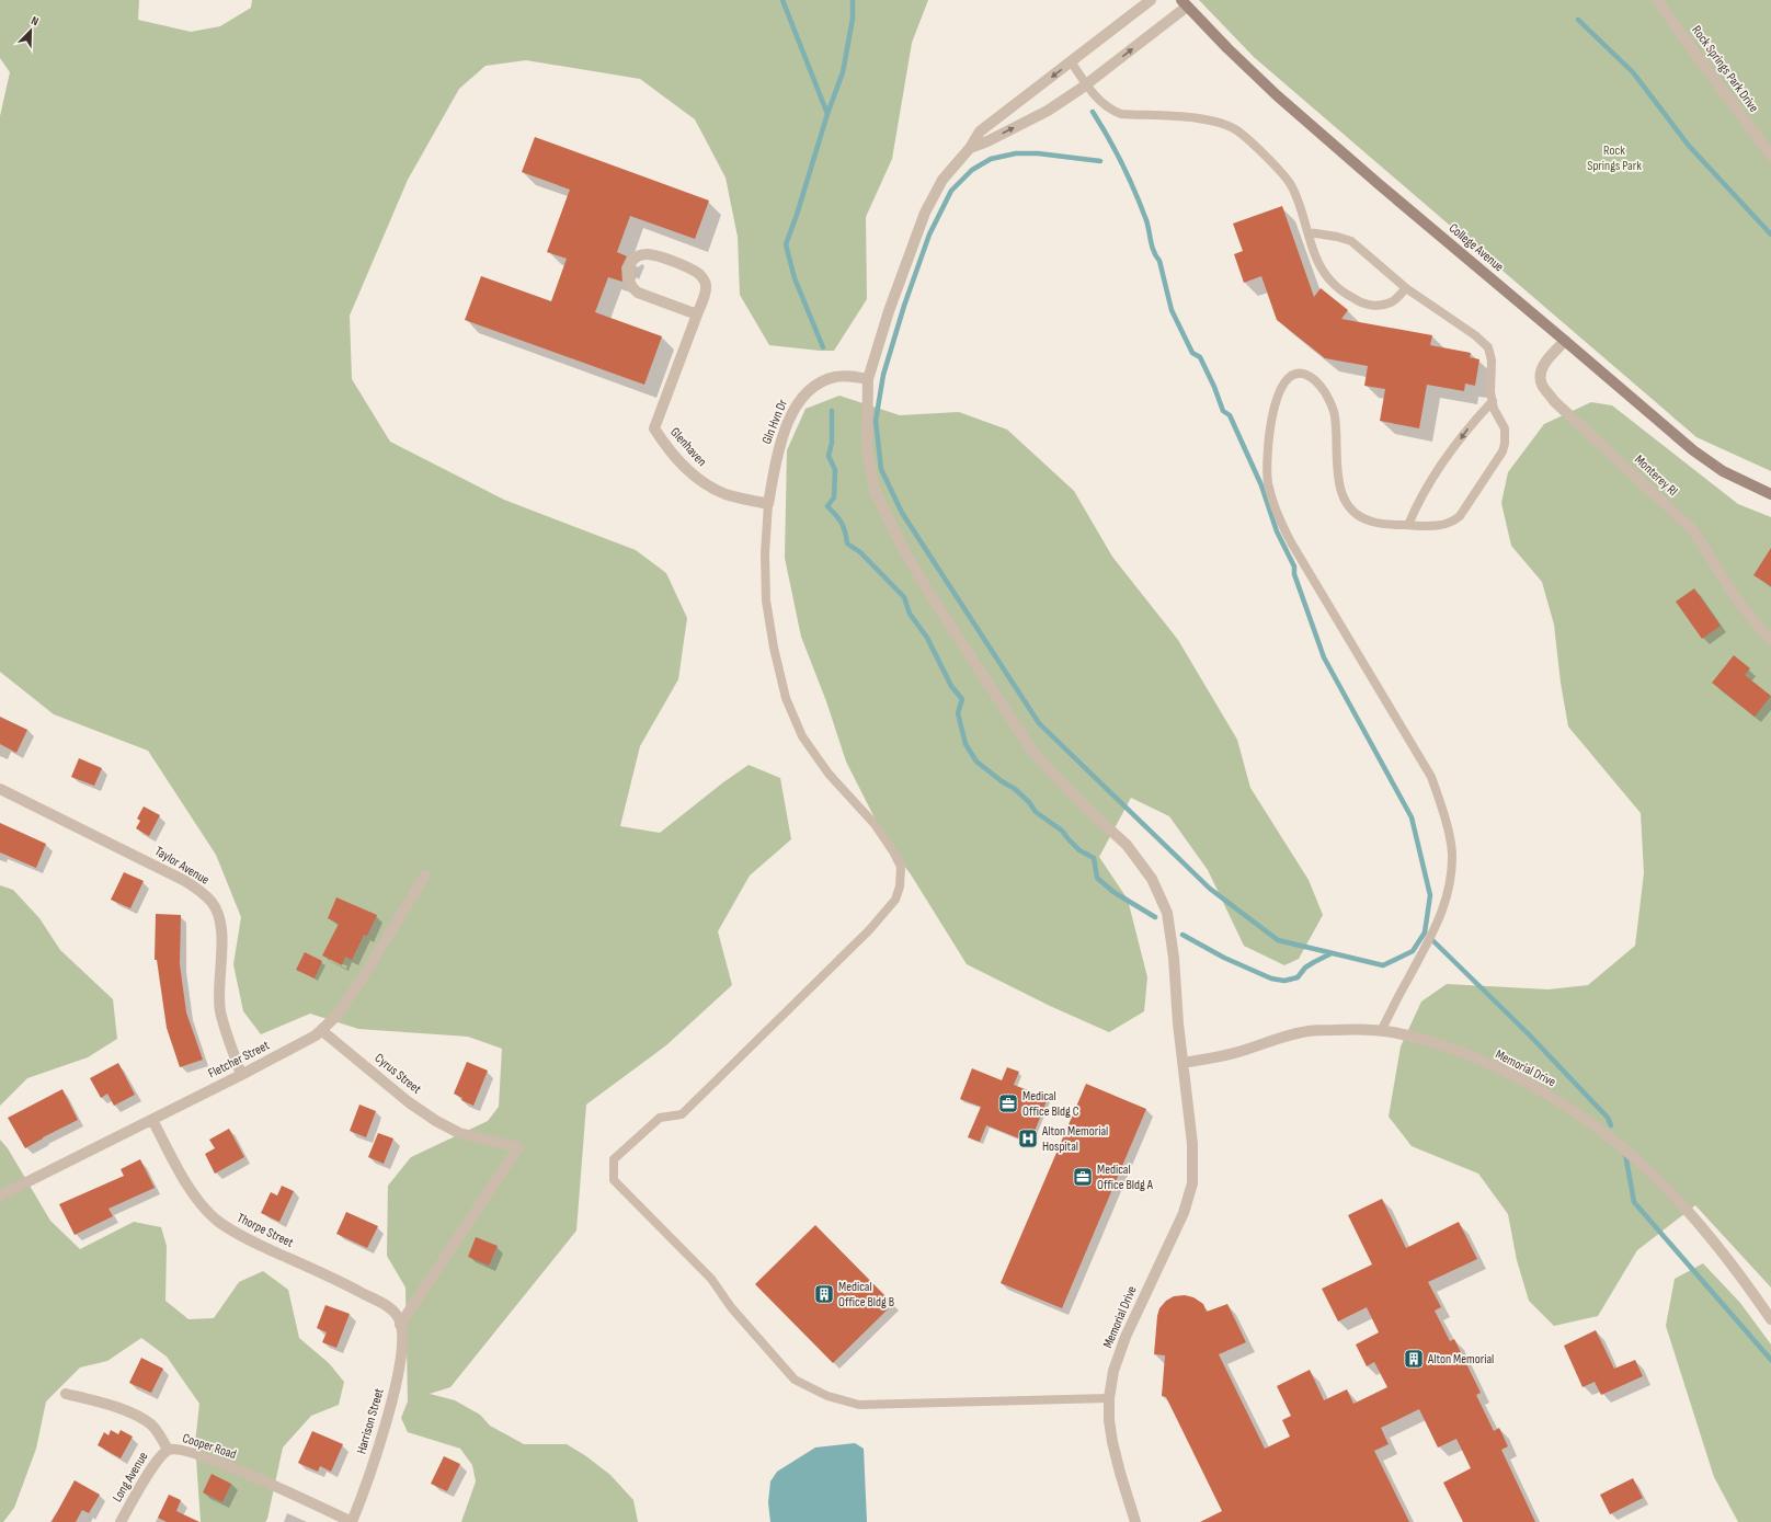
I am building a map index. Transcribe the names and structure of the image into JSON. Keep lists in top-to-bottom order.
{
  "streets": {
    "main road": ["College Avenue"],
    "street": [
      "Rock Springs Park Drive",
      "Gln Hvn Dr",
      "Glenhaven",
      "Monterey Rl",
      "Taylor Avenue",
      "Fletcher Street",
      "Memorial Drive",
      "Cyrus Street",
      "Thorpe Street",
      "Harrison Street",
      "Cooper Road",
      "Long Avenue"
    ]
  },
  "crossings": [
    ["College Avenue", "Monterey Rl"],
    ["Gln Hvn Dr", "Glenhaven"],
    ["Gln Hvn Dr", "Memorial Drive"],
    ["Taylor Avenue", "Fletcher Street"],
    ["Fletcher Street", "Cyrus Street"],
    ["Fletcher Street", "Thorpe Street"],
    ["Cyrus Street", "Thorpe Street"],
    ["Cyrus Street", "Harrison Street"],
    ["Thorpe Street", "Harrison Street"],
    ["Harrison Street", "Cooper Road"],
    ["Cooper Road", "Long Avenue"]
  ],
  "parks": ["Rock Springs Park"],
  "places": {
    "office": ["Medical Office Bldg C", "Medical Office Bldg A"],
    "hospital": ["Alton Memorial Hospital"],
    "building": ["Medical Office Bldg B", "Alton Memorial"]
  },
  "north": "top right"
}
